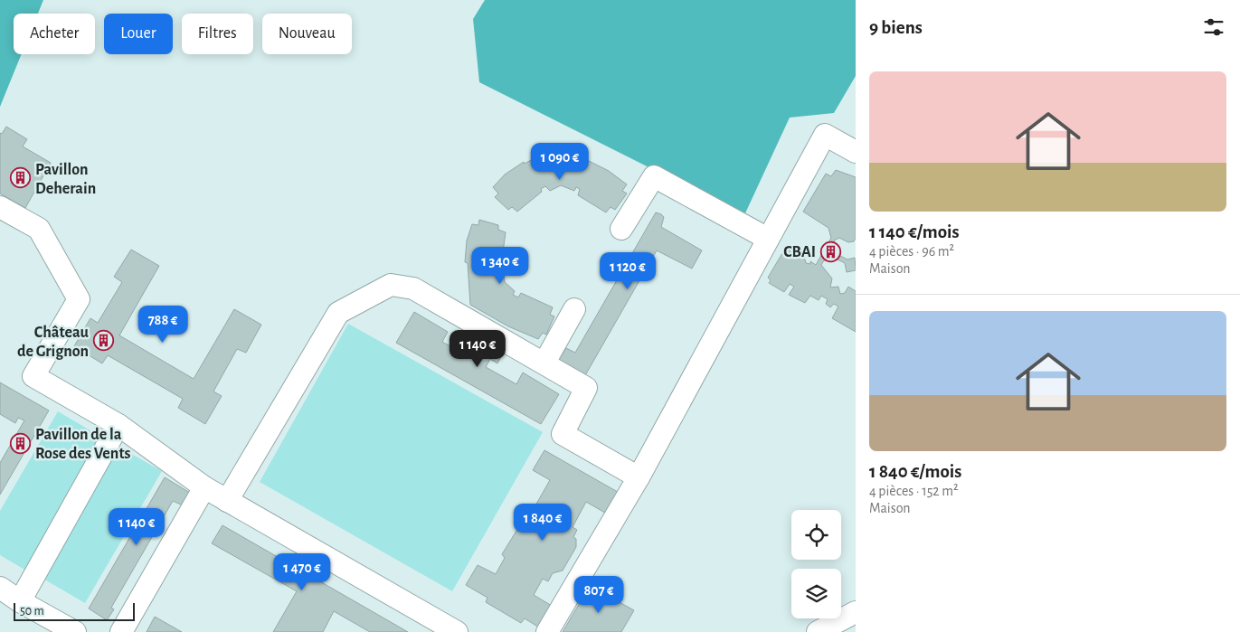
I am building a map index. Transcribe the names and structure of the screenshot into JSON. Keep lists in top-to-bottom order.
{
  "places": {
    "building": [
      "Pavillon Deherain",
      "CBAI",
      "Château de Grignon",
      "Pavillon de la Rose des Vents"
    ]
  },
  "scale_bar": "50 m",
  "page": {
    "heading": "9 biens",
    "chip": [
      "Acheter",
      "Louer",
      "Filtres",
      "Nouveau"
    ],
    "list": [
      {
        "name": "1 140 €/mois",
        "note": "4 pièces · 96 m² · Maison"
      },
      {
        "name": "1 840 €/mois",
        "note": "4 pièces · 152 m² · Maison"
      }
    ],
    "price": [
      "1 090 €",
      "1 340 €",
      "1 120 €",
      "788 €",
      "1 140 €",
      "1 840 €",
      "1 140 €",
      "1 470 €",
      "807 €"
    ],
    "scale": "50 m"
  }
}
